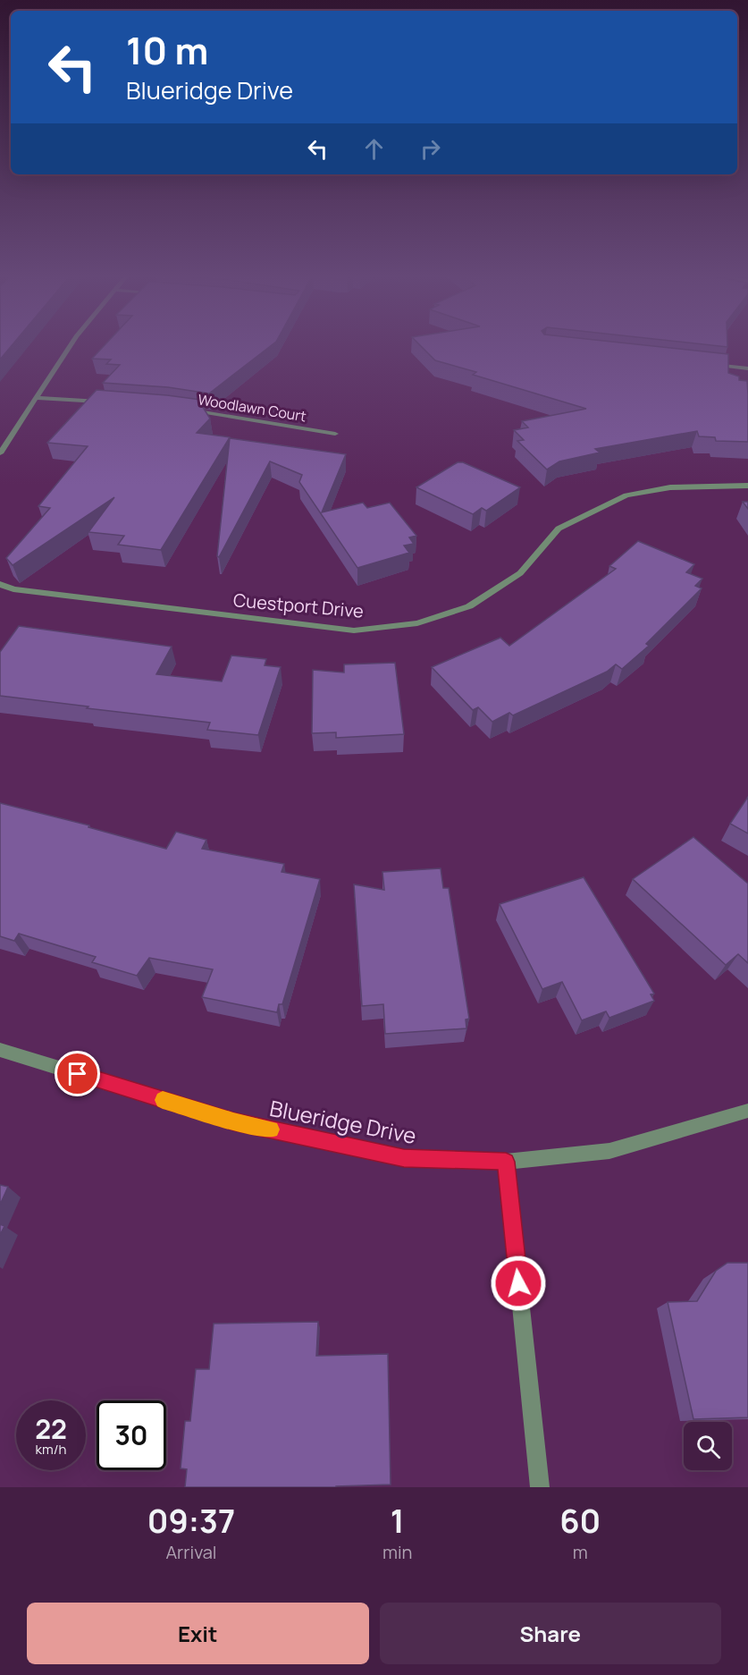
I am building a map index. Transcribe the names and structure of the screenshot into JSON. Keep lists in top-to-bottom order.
{
  "streets": {
    "street": ["Woodlawn Court", "Cuestport Drive", "Blueridge Drive"]
  },
  "page": {
    "turn": ["10 m", "Blueridge Drive"],
    "speed": "22 km/h",
    "limit": "30",
    "eta": [
      "09:37",
      "Arrival",
      "1",
      "min",
      "60",
      "m"
    ],
    "buttons": ["Exit", "Share"]
  }
}
